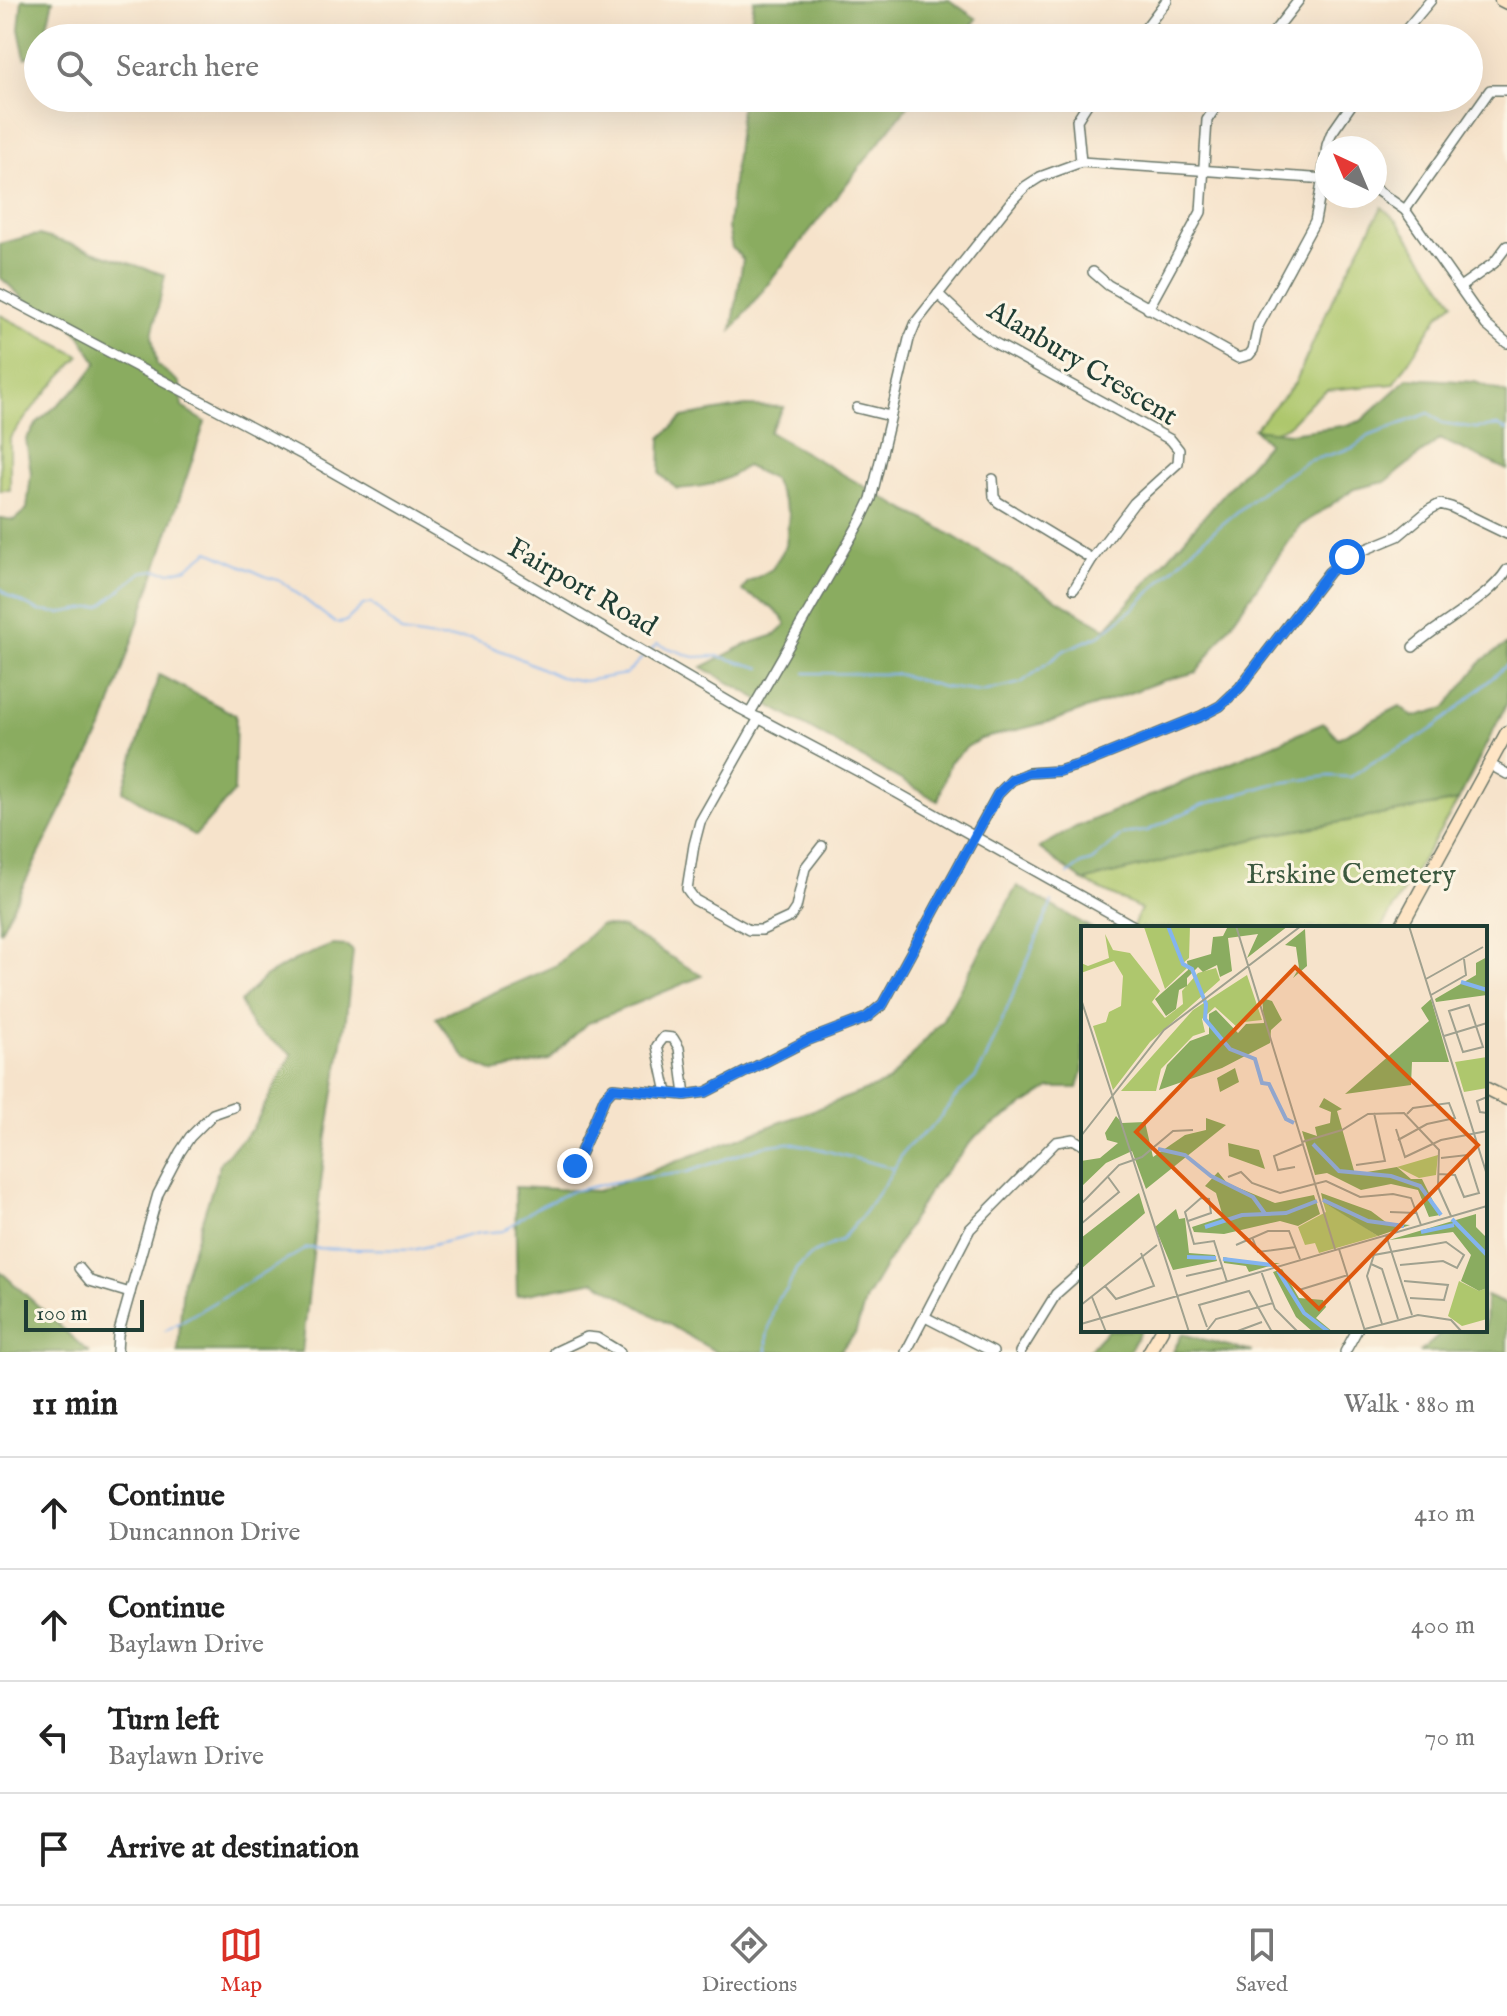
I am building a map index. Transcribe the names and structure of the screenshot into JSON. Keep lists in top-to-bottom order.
{
  "streets": {
    "street": ["Alanbury Crescent", "Fairport Road"]
  },
  "parks": ["Erskine Cemetery"],
  "scale_bar": "100 m",
  "north": "top left",
  "page": {
    "search": "Search here",
    "scale": "100 m",
    "heading": ["11 min", "Walk · 880 m"],
    "list": [
      ["Continue", "Duncannon Drive", "410 m"],
      ["Continue", "Baylawn Drive", "400 m"],
      ["Turn left", "Baylawn Drive", "70 m"],
      "Arrive at destination"
    ],
    "nav": ["Map", "Directions", "Saved"]
  }
}
